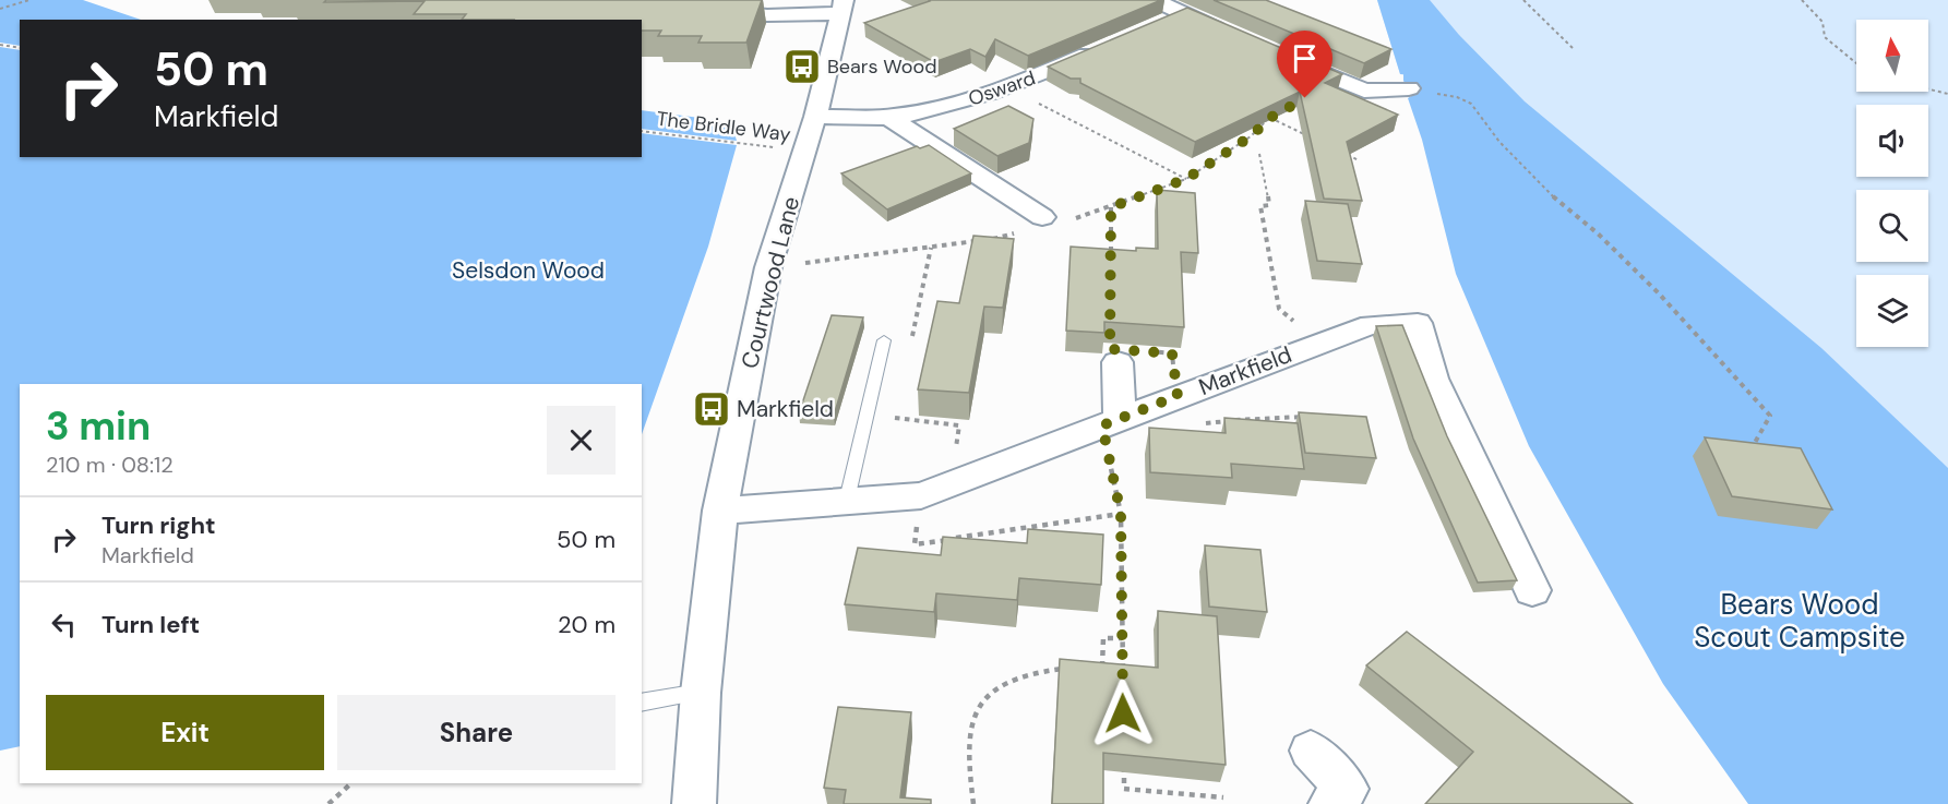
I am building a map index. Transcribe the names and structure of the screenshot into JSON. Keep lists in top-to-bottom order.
{
  "streets": {
    "street": ["Osward", "Courtwood Lane", "Markfield"],
    "path": ["The Bridle Way"]
  },
  "crossings": [
    ["Osward", "Courtwood Lane"],
    ["The Bridle Way", "Courtwood Lane"],
    ["Courtwood Lane", "Markfield"]
  ],
  "parks": ["Selsdon Wood", "Bears Wood Scout Campsite"],
  "places": {
    "bus stop": ["Bears Wood", "Markfield"]
  },
  "north": "top",
  "page": {
    "turn": ["50 m", "Markfield"],
    "heading": ["3 min", "210 m · 08:12"],
    "list": [
      {
        "name": "Turn right",
        "note": "Markfield",
        "value": "50 m"
      },
      {
        "name": "Turn left",
        "value": "20 m"
      }
    ],
    "buttons": ["Exit", "Share"]
  }
}
